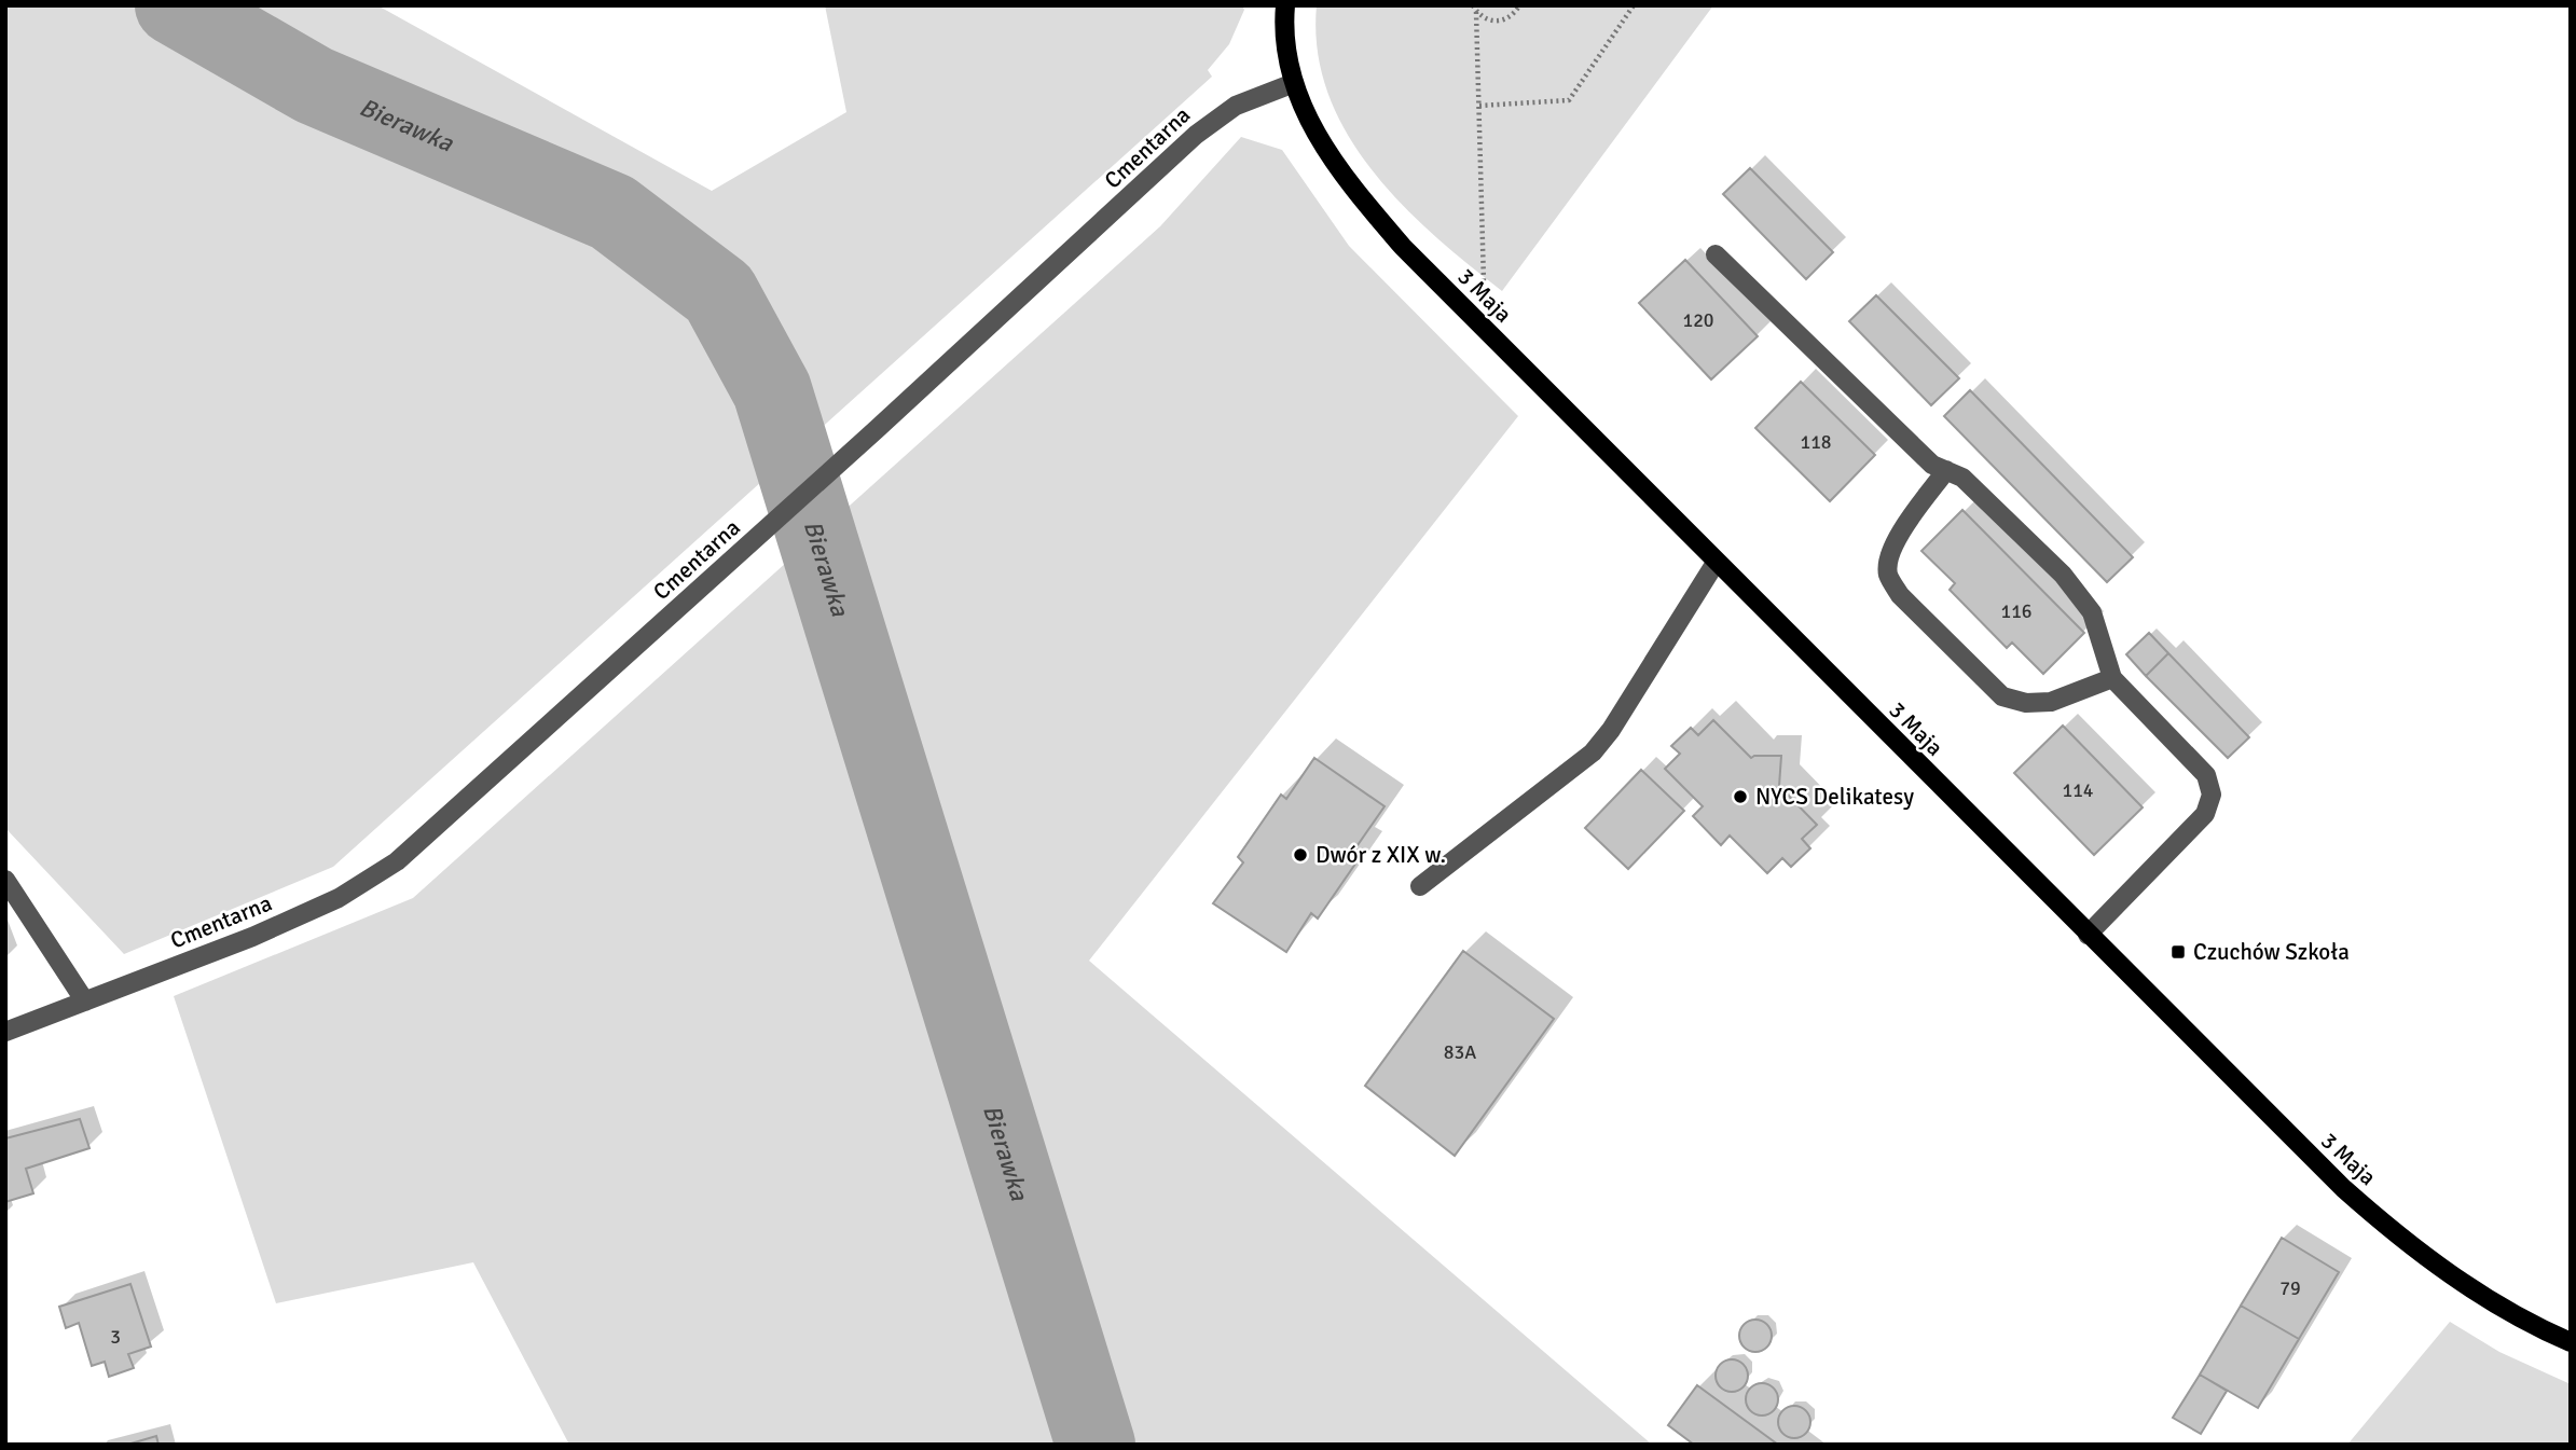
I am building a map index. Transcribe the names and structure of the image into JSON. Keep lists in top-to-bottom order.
{
  "streets": {
    "main road": ["3 Maja"],
    "street": ["Cmentarna"]
  },
  "crossings": [
    ["Cmentarna", "3 Maja"]
  ],
  "water": ["Bierawka"],
  "places": {
    "other": ["NYCS Delikatesy", "Dwór z XIX w."],
    "transit": ["Czuchów Szkoła"]
  },
  "house_numbers": [
    "120",
    "118",
    "116",
    "114",
    "83A",
    "79",
    "3"
  ]
}
